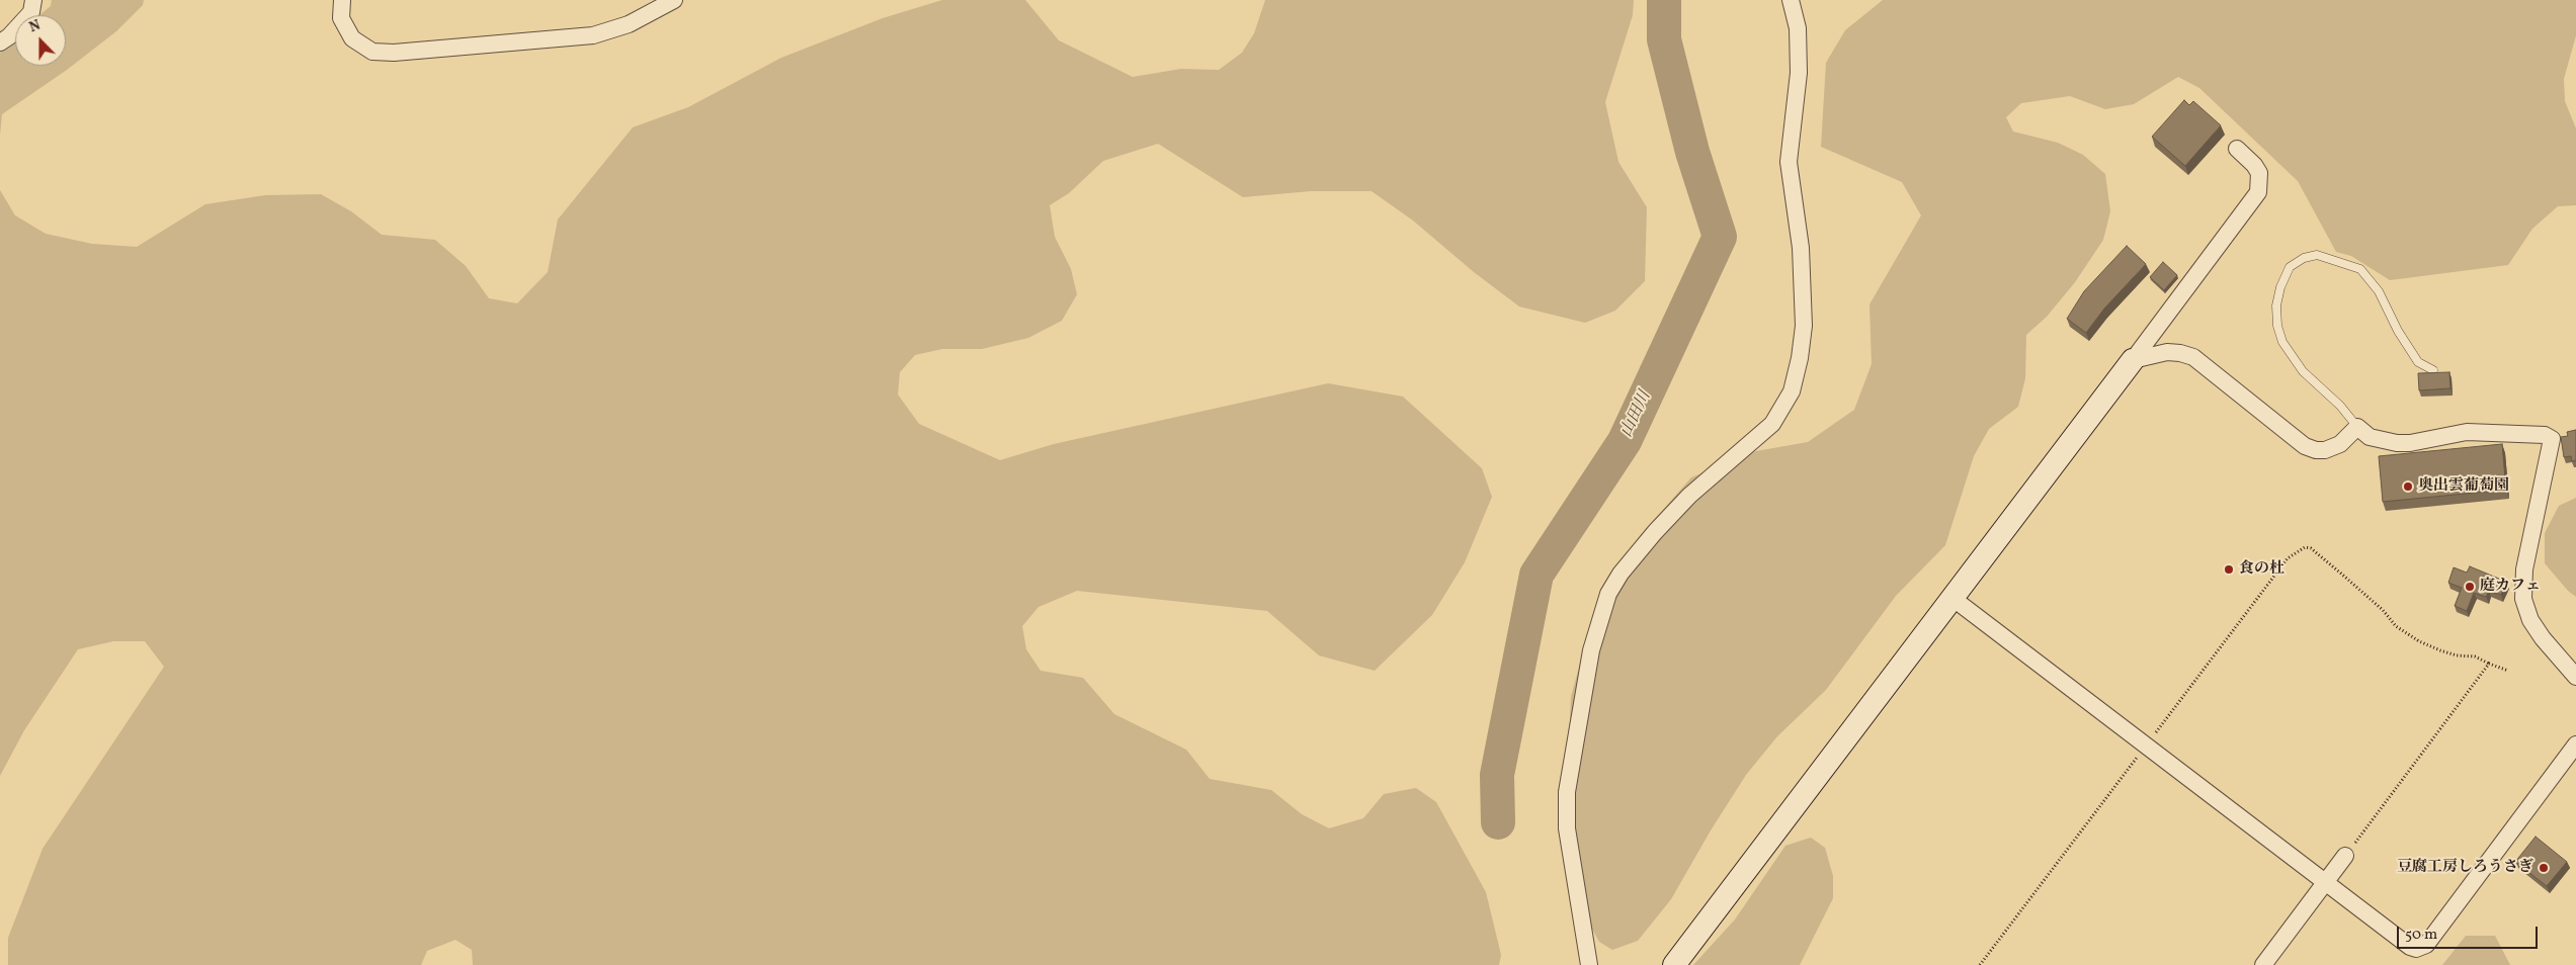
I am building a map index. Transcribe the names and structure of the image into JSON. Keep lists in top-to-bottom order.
{
  "water": ["山田川"],
  "places": [
    "奥出雲葡萄園",
    "食の杜",
    "庭カフェ",
    "豆腐工房しろうさぎ"
  ],
  "scale_bar": "50 m",
  "north": "top"
}
